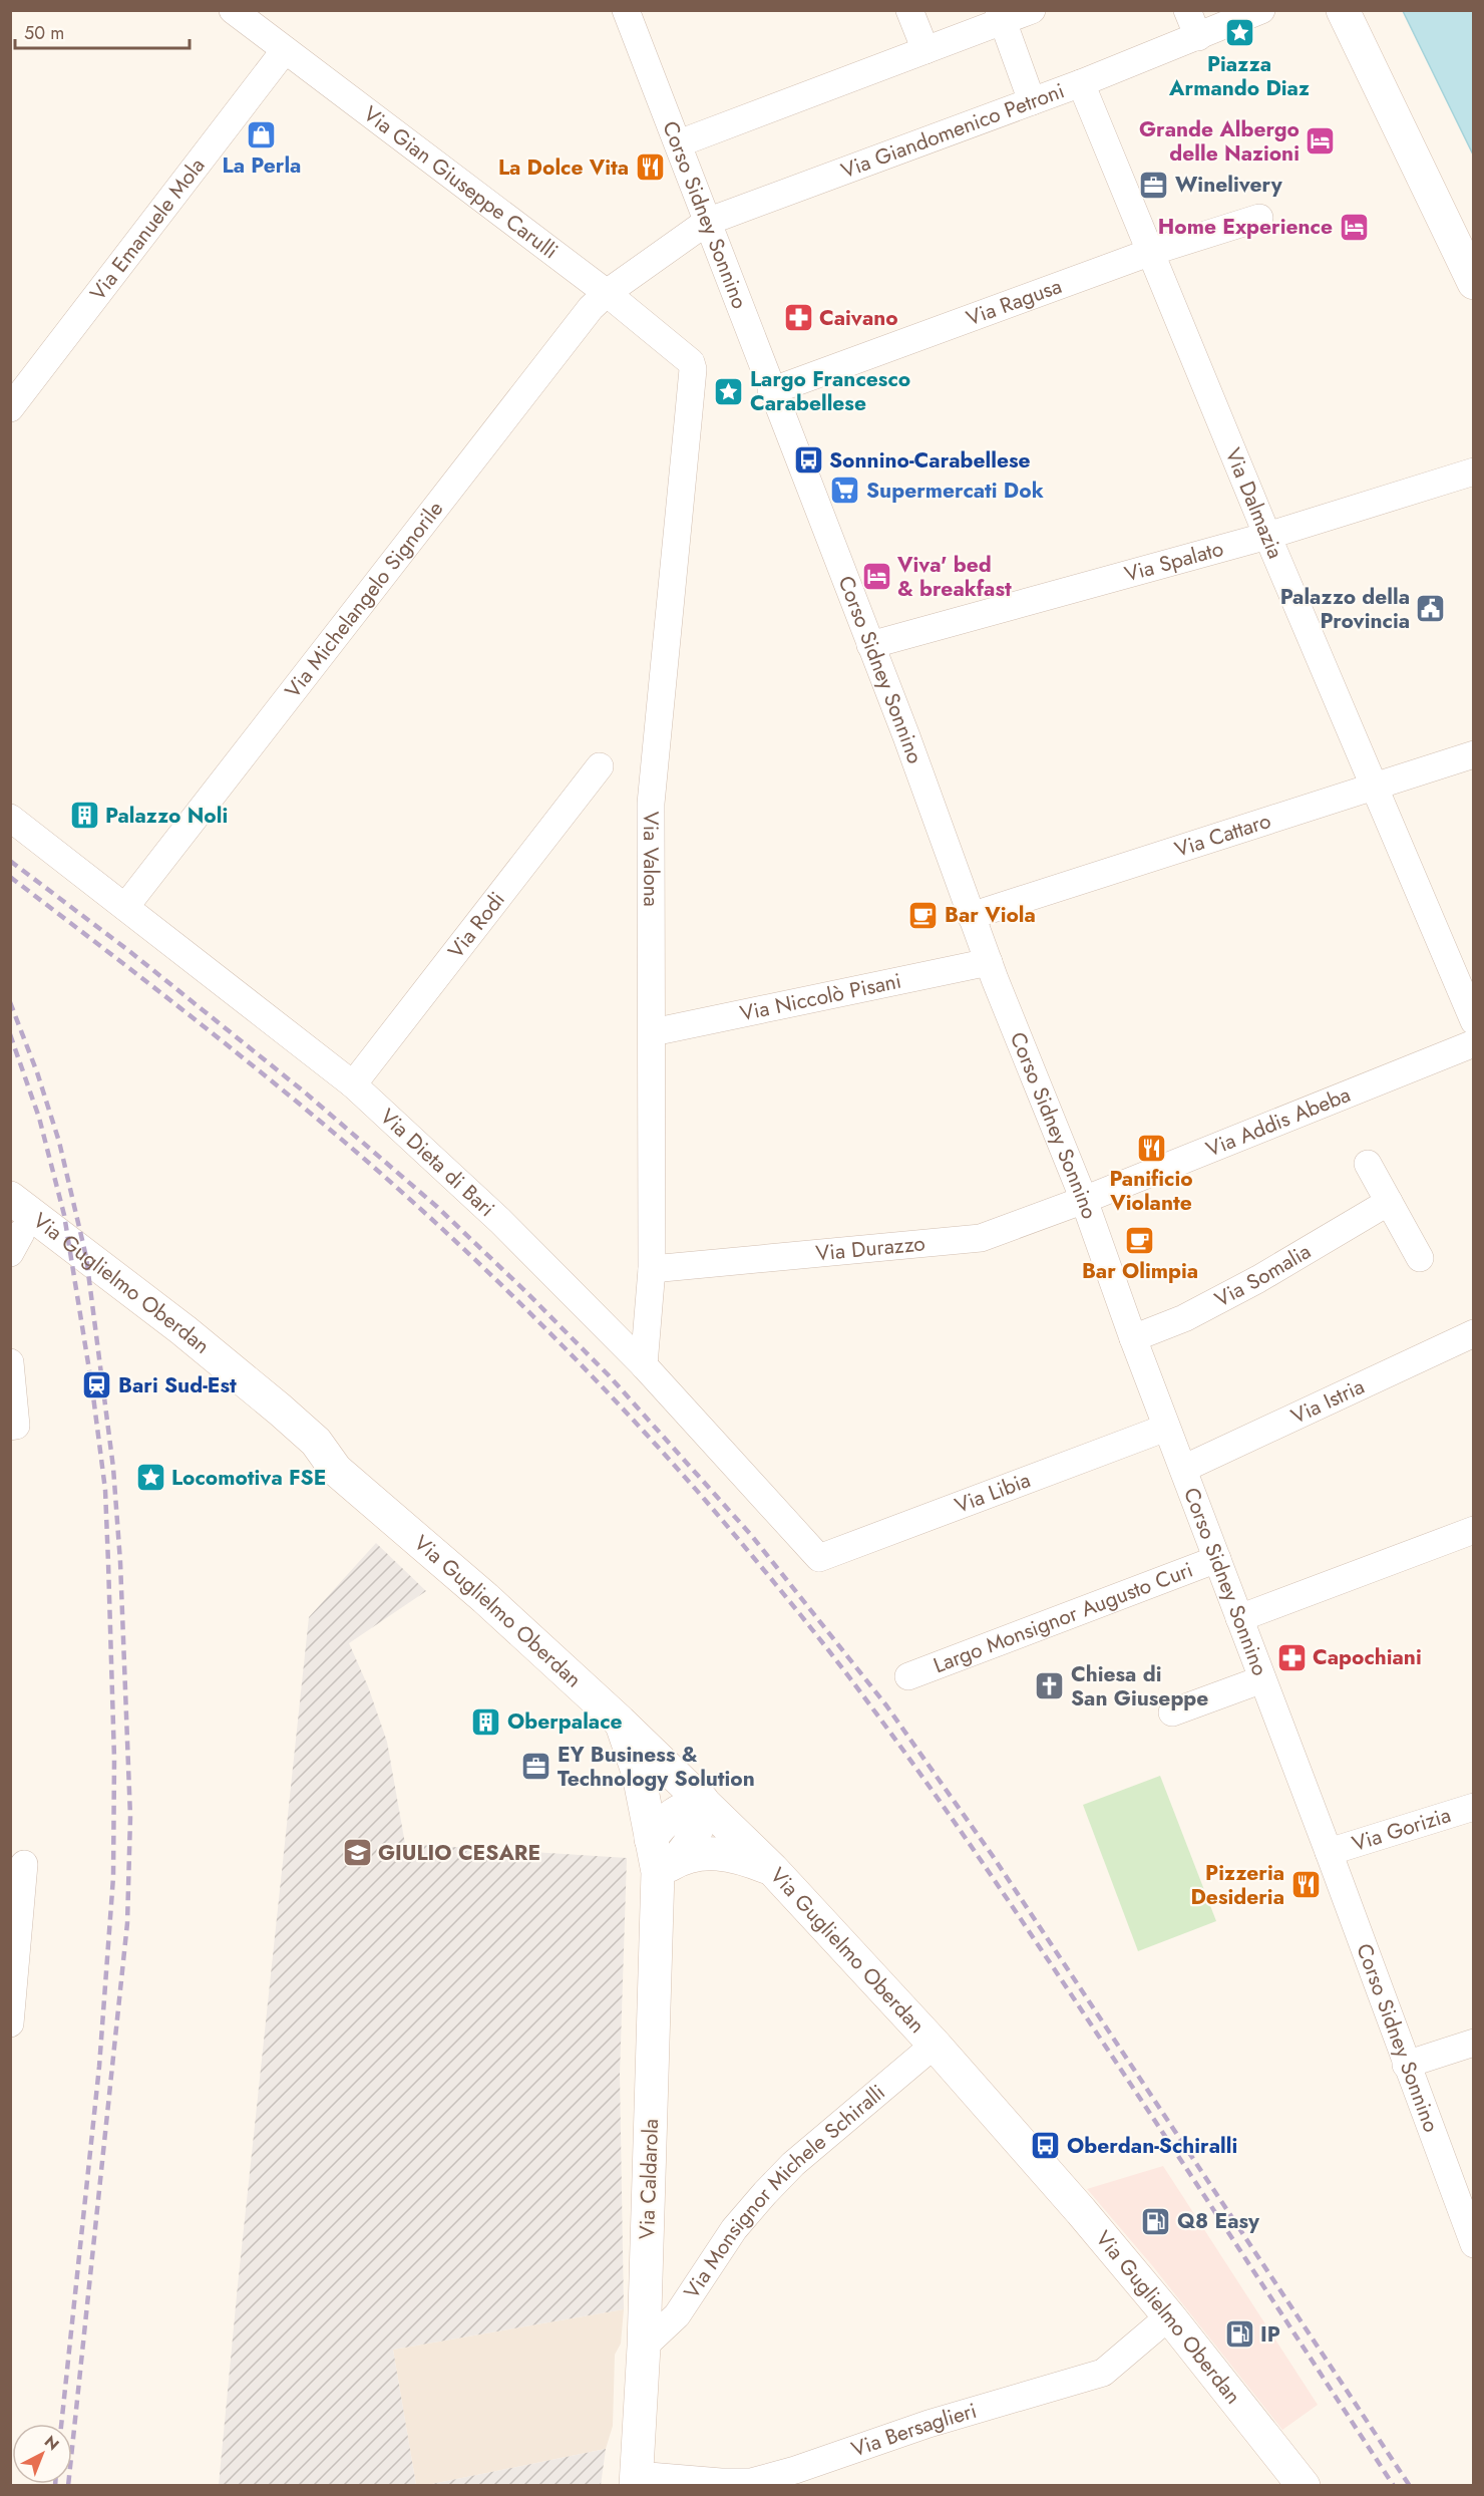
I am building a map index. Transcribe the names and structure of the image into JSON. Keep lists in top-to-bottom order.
{
  "streets": {
    "main road": ["Via Guglielmo Oberdan", "Via Caldarola"],
    "street": [
      "Via Giandomenico Petroni",
      "Via Gian Giuseppe Carulli",
      "Corso Sidney Sonnino",
      "Via Emanuele Mola",
      "Via Ragusa",
      "Via Dalmazia",
      "Via Spalato",
      "Via Michelangelo Signorile",
      "Via Cattaro",
      "Via Valona",
      "Via Rodi",
      "Via Niccolò Pisani",
      "Via Addis Abeba",
      "Via Dieta di Bari",
      "Via Durazzo",
      "Via Somalia",
      "Via Istria",
      "Via Libia",
      "Largo Monsignor Augusto Curi",
      "Via Gorizia",
      "Via Monsignor Michele Schiralli",
      "Via Bersaglieri"
    ]
  },
  "crossings": [
    ["Via Giandomenico Petroni", "Corso Sidney Sonnino"],
    ["Via Giandomenico Petroni", "Via Dalmazia"],
    ["Via Gian Giuseppe Carulli", "Via Emanuele Mola"],
    ["Via Gian Giuseppe Carulli", "Via Michelangelo Signorile"],
    ["Via Gian Giuseppe Carulli", "Via Valona"],
    ["Corso Sidney Sonnino", "Via Ragusa"],
    ["Corso Sidney Sonnino", "Via Spalato"],
    ["Corso Sidney Sonnino", "Via Cattaro"],
    ["Corso Sidney Sonnino", "Via Niccolò Pisani"],
    ["Corso Sidney Sonnino", "Via Addis Abeba"],
    ["Corso Sidney Sonnino", "Via Durazzo"],
    ["Corso Sidney Sonnino", "Via Somalia"],
    ["Corso Sidney Sonnino", "Via Istria"],
    ["Corso Sidney Sonnino", "Via Libia"],
    ["Corso Sidney Sonnino", "Largo Monsignor Augusto Curi"],
    ["Corso Sidney Sonnino", "Via Gorizia"],
    ["Via Ragusa", "Via Dalmazia"],
    ["Via Dalmazia", "Via Spalato"],
    ["Via Dalmazia", "Via Cattaro"],
    ["Via Michelangelo Signorile", "Via Dieta di Bari"],
    ["Via Valona", "Via Niccolò Pisani"],
    ["Via Valona", "Via Dieta di Bari"],
    ["Via Valona", "Via Durazzo"],
    ["Via Rodi", "Via Dieta di Bari"],
    ["Via Addis Abeba", "Via Durazzo"],
    ["Via Dieta di Bari", "Via Libia"],
    ["Via Guglielmo Oberdan", "Via Caldarola"],
    ["Via Guglielmo Oberdan", "Via Monsignor Michele Schiralli"],
    ["Via Guglielmo Oberdan", "Via Bersaglieri"],
    ["Via Caldarola", "Via Monsignor Michele Schiralli"],
    ["Via Caldarola", "Via Bersaglieri"]
  ],
  "places": {
    "place": ["Piazza Armando Diaz", "Largo Francesco Carabellese", "Locomotiva FSE"],
    "shop": ["La Perla"],
    "hotel": ["Grande Albergo delle Nazioni", "Home Experience", "Viva' bed & breakfast"],
    "restaurant": ["La Dolce Vita", "Panificio Violante", "Pizzeria Desideria"],
    "office": ["Winelivery", "EY Business & Technology Solution"],
    "pharmacy": ["Caivano", "Capochiani"],
    "bus stop": ["Sonnino-Carabellese", "Oberdan-Schiralli"],
    "supermarket": ["Supermercati Dok"],
    "public building": ["Palazzo della Provincia"],
    "building": ["Palazzo Noli", "Oberpalace"],
    "cafe": ["Bar Viola", "Bar Olimpia"],
    "station": ["Bari Sud-Est"],
    "church": ["Chiesa di San Giuseppe"],
    "school or university": ["GIULIO CESARE"],
    "fuel station": ["Q8 Easy", "IP"]
  },
  "scale_bar": "50 m",
  "north": "top right"
}
